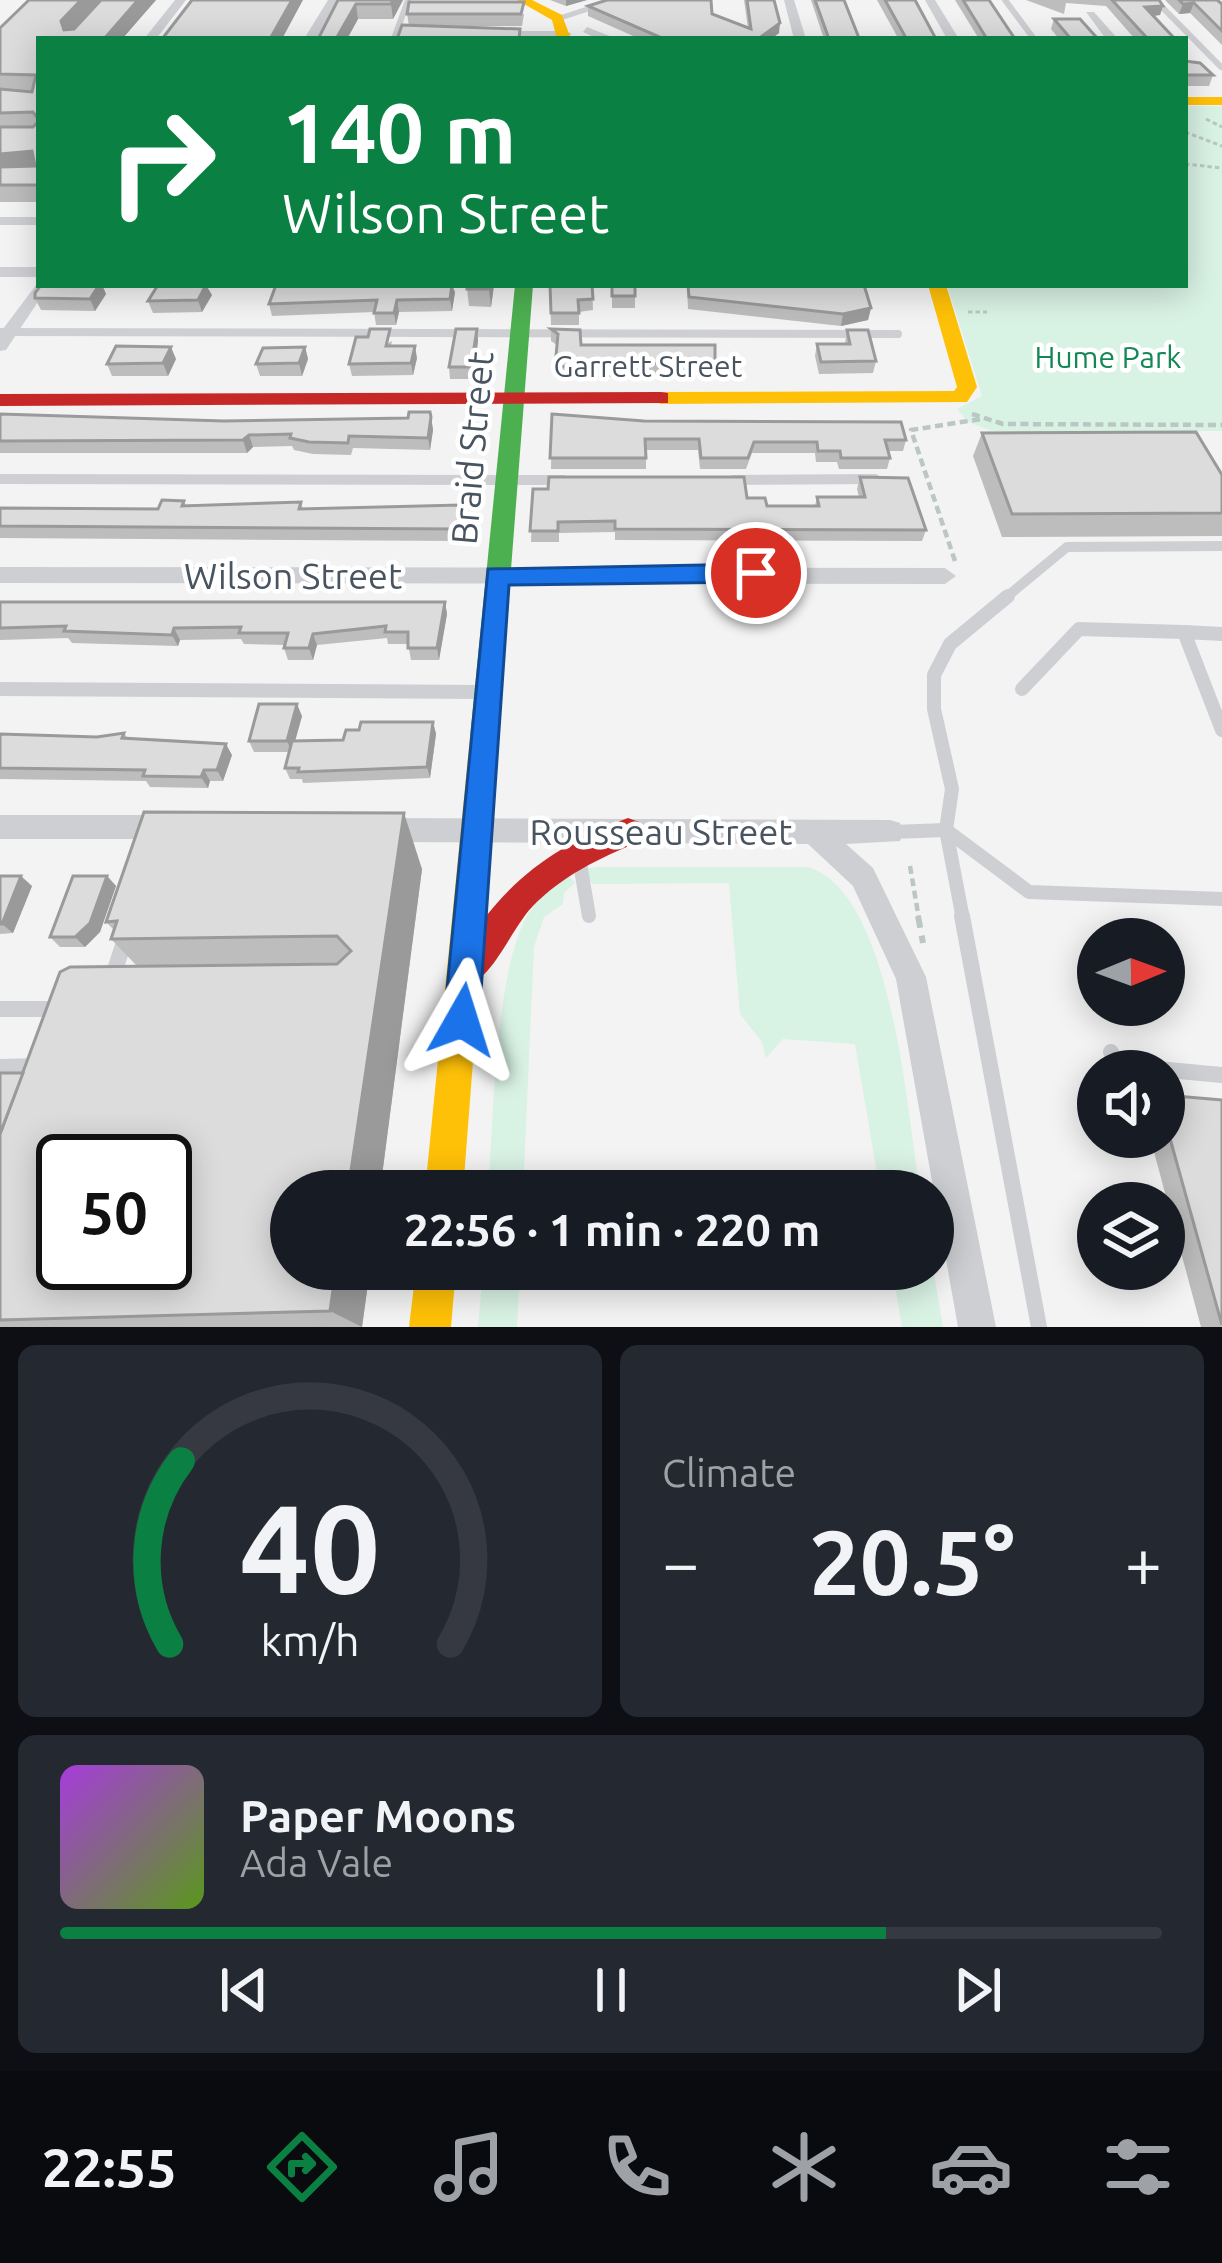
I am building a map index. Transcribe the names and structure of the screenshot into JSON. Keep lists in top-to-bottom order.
{
  "streets": {
    "main road": ["Garrett Street", "Braid Street"],
    "street": ["Wilson Street", "Rousseau Street"]
  },
  "crossings": [
    ["Garrett Street", "Braid Street"],
    ["Braid Street", "Wilson Street"],
    ["Braid Street", "Rousseau Street"]
  ],
  "parks": ["Hume Park"],
  "north": "right",
  "page": {
    "turn": ["140 m", "Wilson Street"],
    "limit": "50",
    "trip": "22:56 · 1 min · 220 m",
    "tile": "Climate",
    "heat": ["−", "20.5°", "+"],
    "song": ["Paper Moons", "Ada Vale"],
    "tabs": "22:55",
    "gauge": ["40", "km/h"]
  }
}
